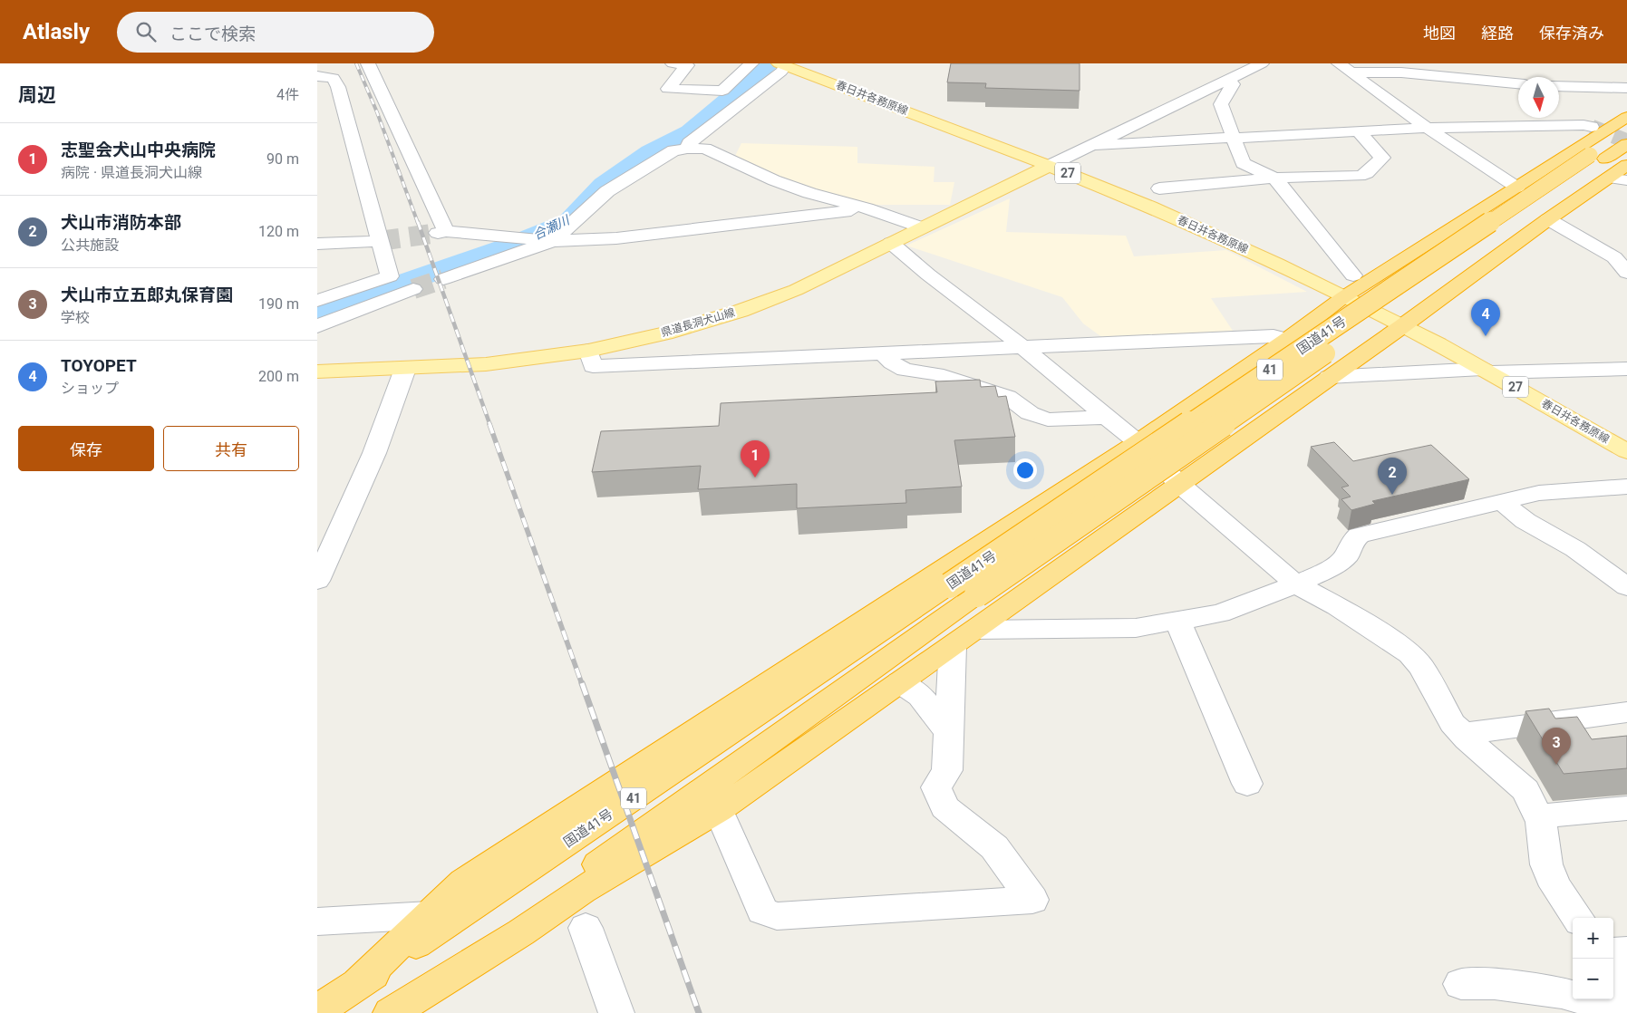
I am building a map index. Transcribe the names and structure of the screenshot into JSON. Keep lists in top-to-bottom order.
{
  "streets": {
    "highway": ["国道41号", "41"],
    "main road": ["春日井各務原線", "27", "県道長洞犬山線"]
  },
  "crossings": [
    ["春日井各務原線", "県道長洞犬山線"],
    ["春日井各務原線", "41"],
    ["国道41号", "41"]
  ],
  "water": ["合瀬川"],
  "north": "bottom",
  "page": {
    "header": "Atlasly",
    "search": "ここで検索",
    "nav": ["地図", "経路", "保存済み"],
    "heading": ["周辺", "4件"],
    "list": [
      {
        "mark": "1",
        "name": "志聖会犬山中央病院",
        "note": "病院 · 県道長洞犬山線",
        "value": "90 m"
      },
      {
        "mark": "2",
        "name": "犬山市消防本部",
        "note": "公共施設",
        "value": "120 m"
      },
      {
        "mark": "3",
        "name": "犬山市立五郎丸保育園",
        "note": "学校",
        "value": "190 m"
      },
      {
        "mark": "4",
        "name": "TOYOPET",
        "note": "ショップ",
        "value": "200 m"
      }
    ],
    "pins": [
      "4",
      "1",
      "2",
      "3"
    ],
    "buttons": ["保存", "共有"],
    "map_buttons": ["+", "−"]
  }
}
